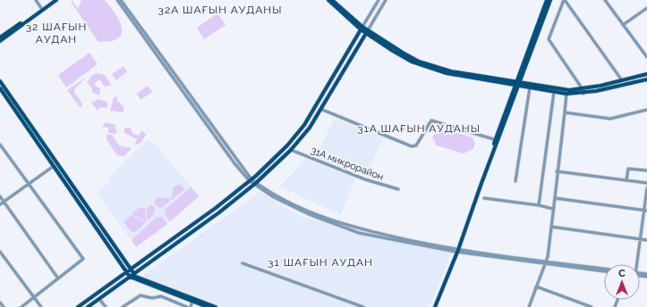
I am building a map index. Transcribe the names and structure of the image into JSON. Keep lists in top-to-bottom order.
{
  "streets": {
    "street": ["31А микрорайон"]
  },
  "districts": [
    "32А ШАҒЫН АУДАНЫ",
    "32 ШАҒЫН АУДАН",
    "31А ШАҒЫН АУДАНЫ",
    "31 ШАҒЫН АУДАН"
  ],
  "north": "top"
}
